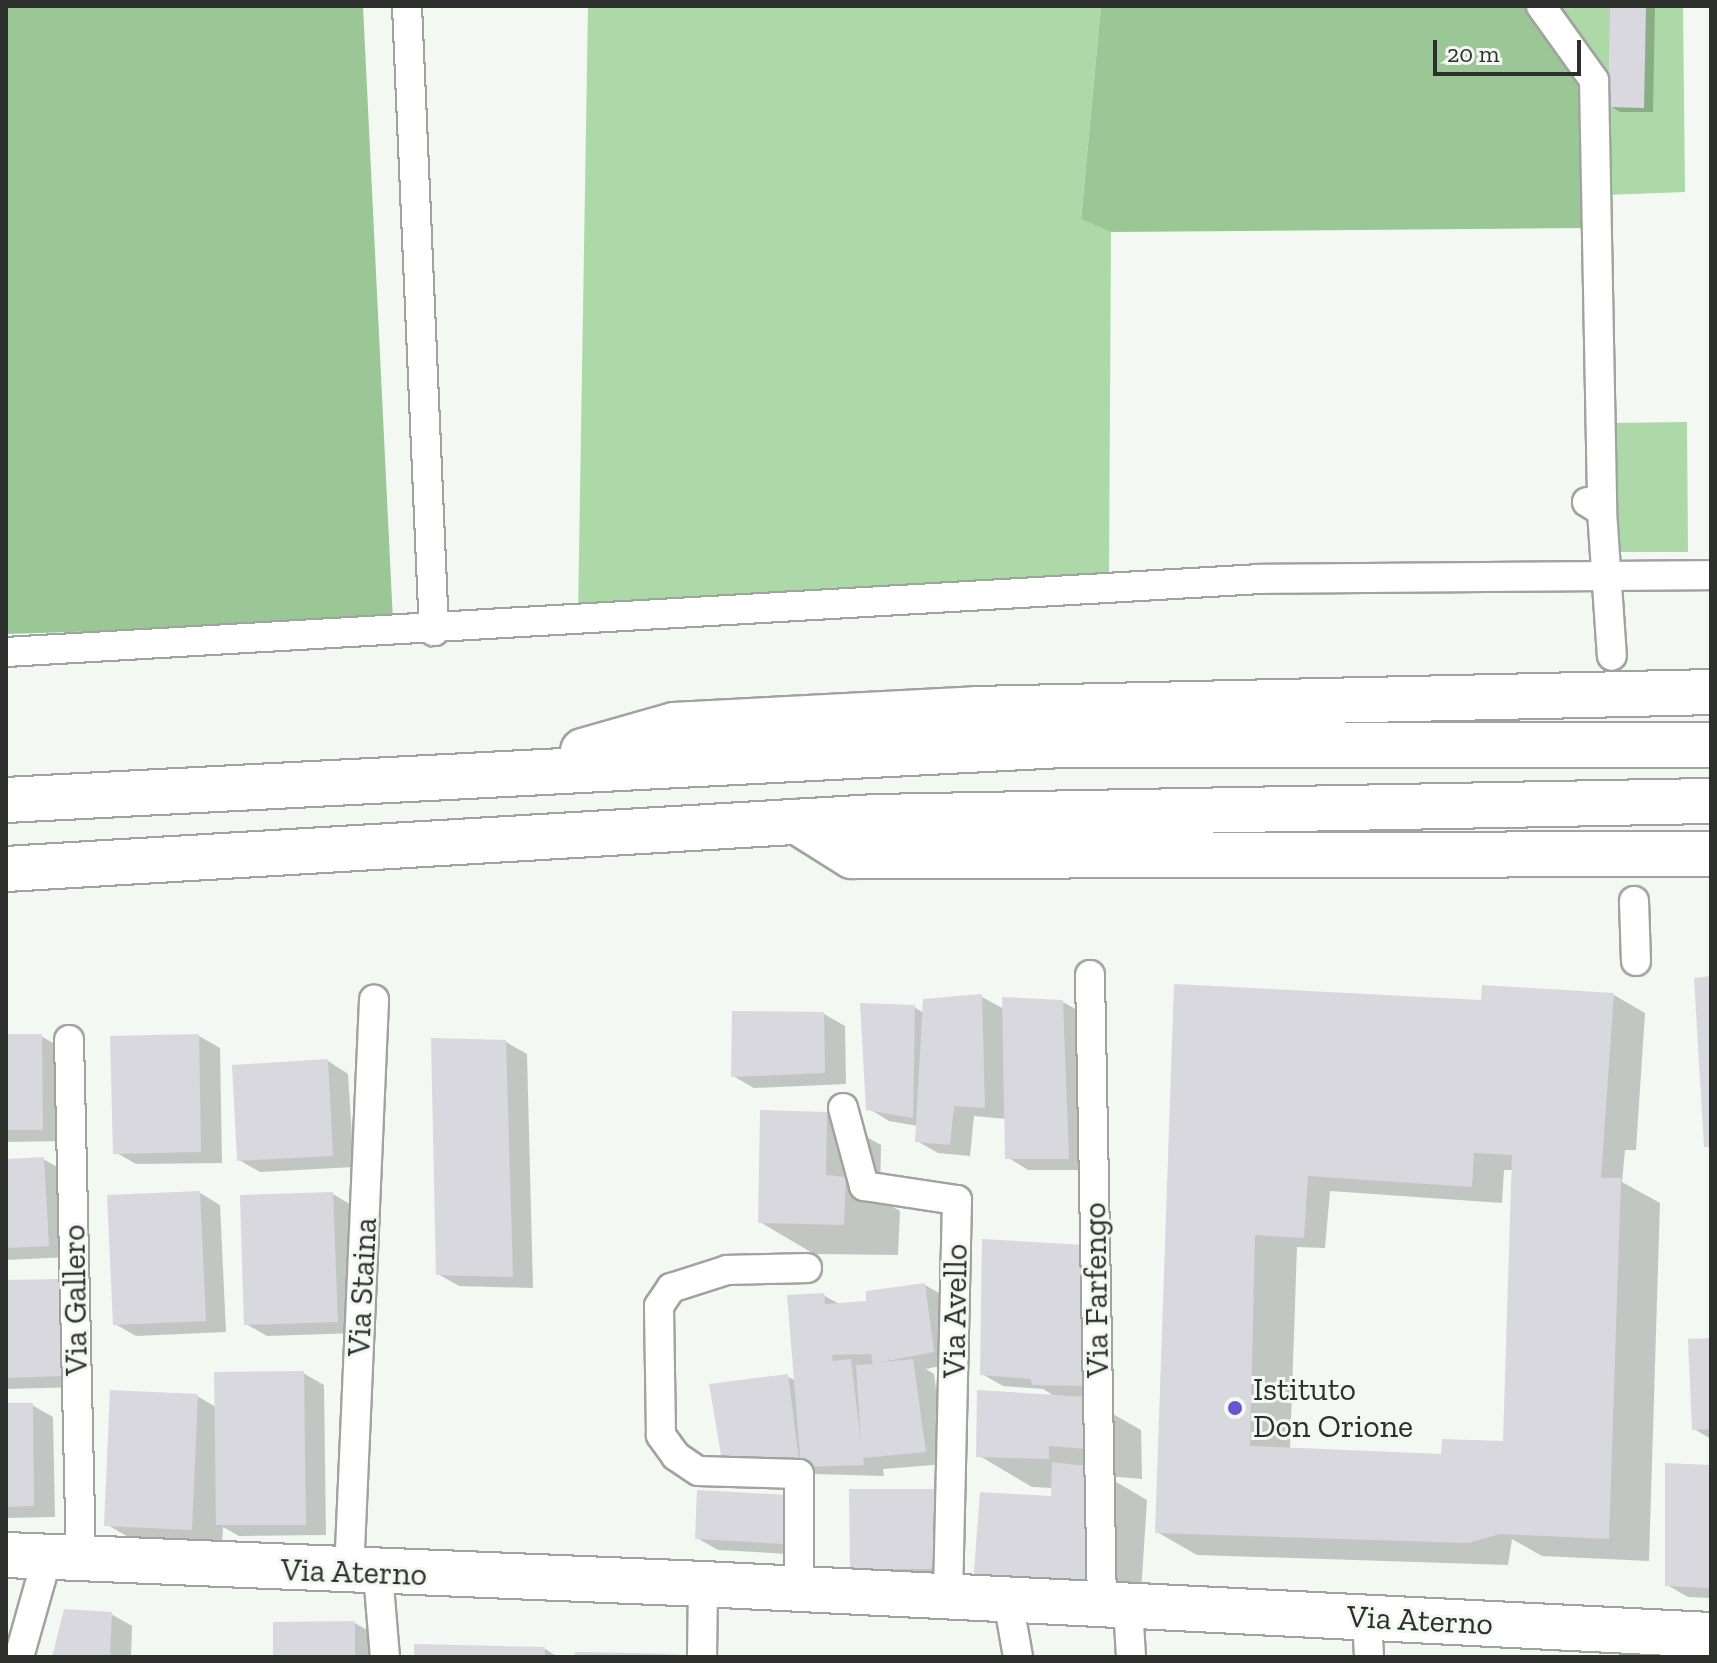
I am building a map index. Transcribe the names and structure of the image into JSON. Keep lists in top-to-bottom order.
{
  "streets": {
    "main road": ["Via Aterno"],
    "lane": [
      "Via Staina",
      "Via Farfengo",
      "Via Gallero",
      "Via Avello"
    ]
  },
  "crossings": [
    ["Via Staina", "Via Aterno"],
    ["Via Farfengo", "Via Aterno"],
    ["Via Gallero", "Via Aterno"],
    ["Via Avello", "Via Aterno"]
  ],
  "places": ["Istituto Don Orione"],
  "scale_bar": "20 m"
}
